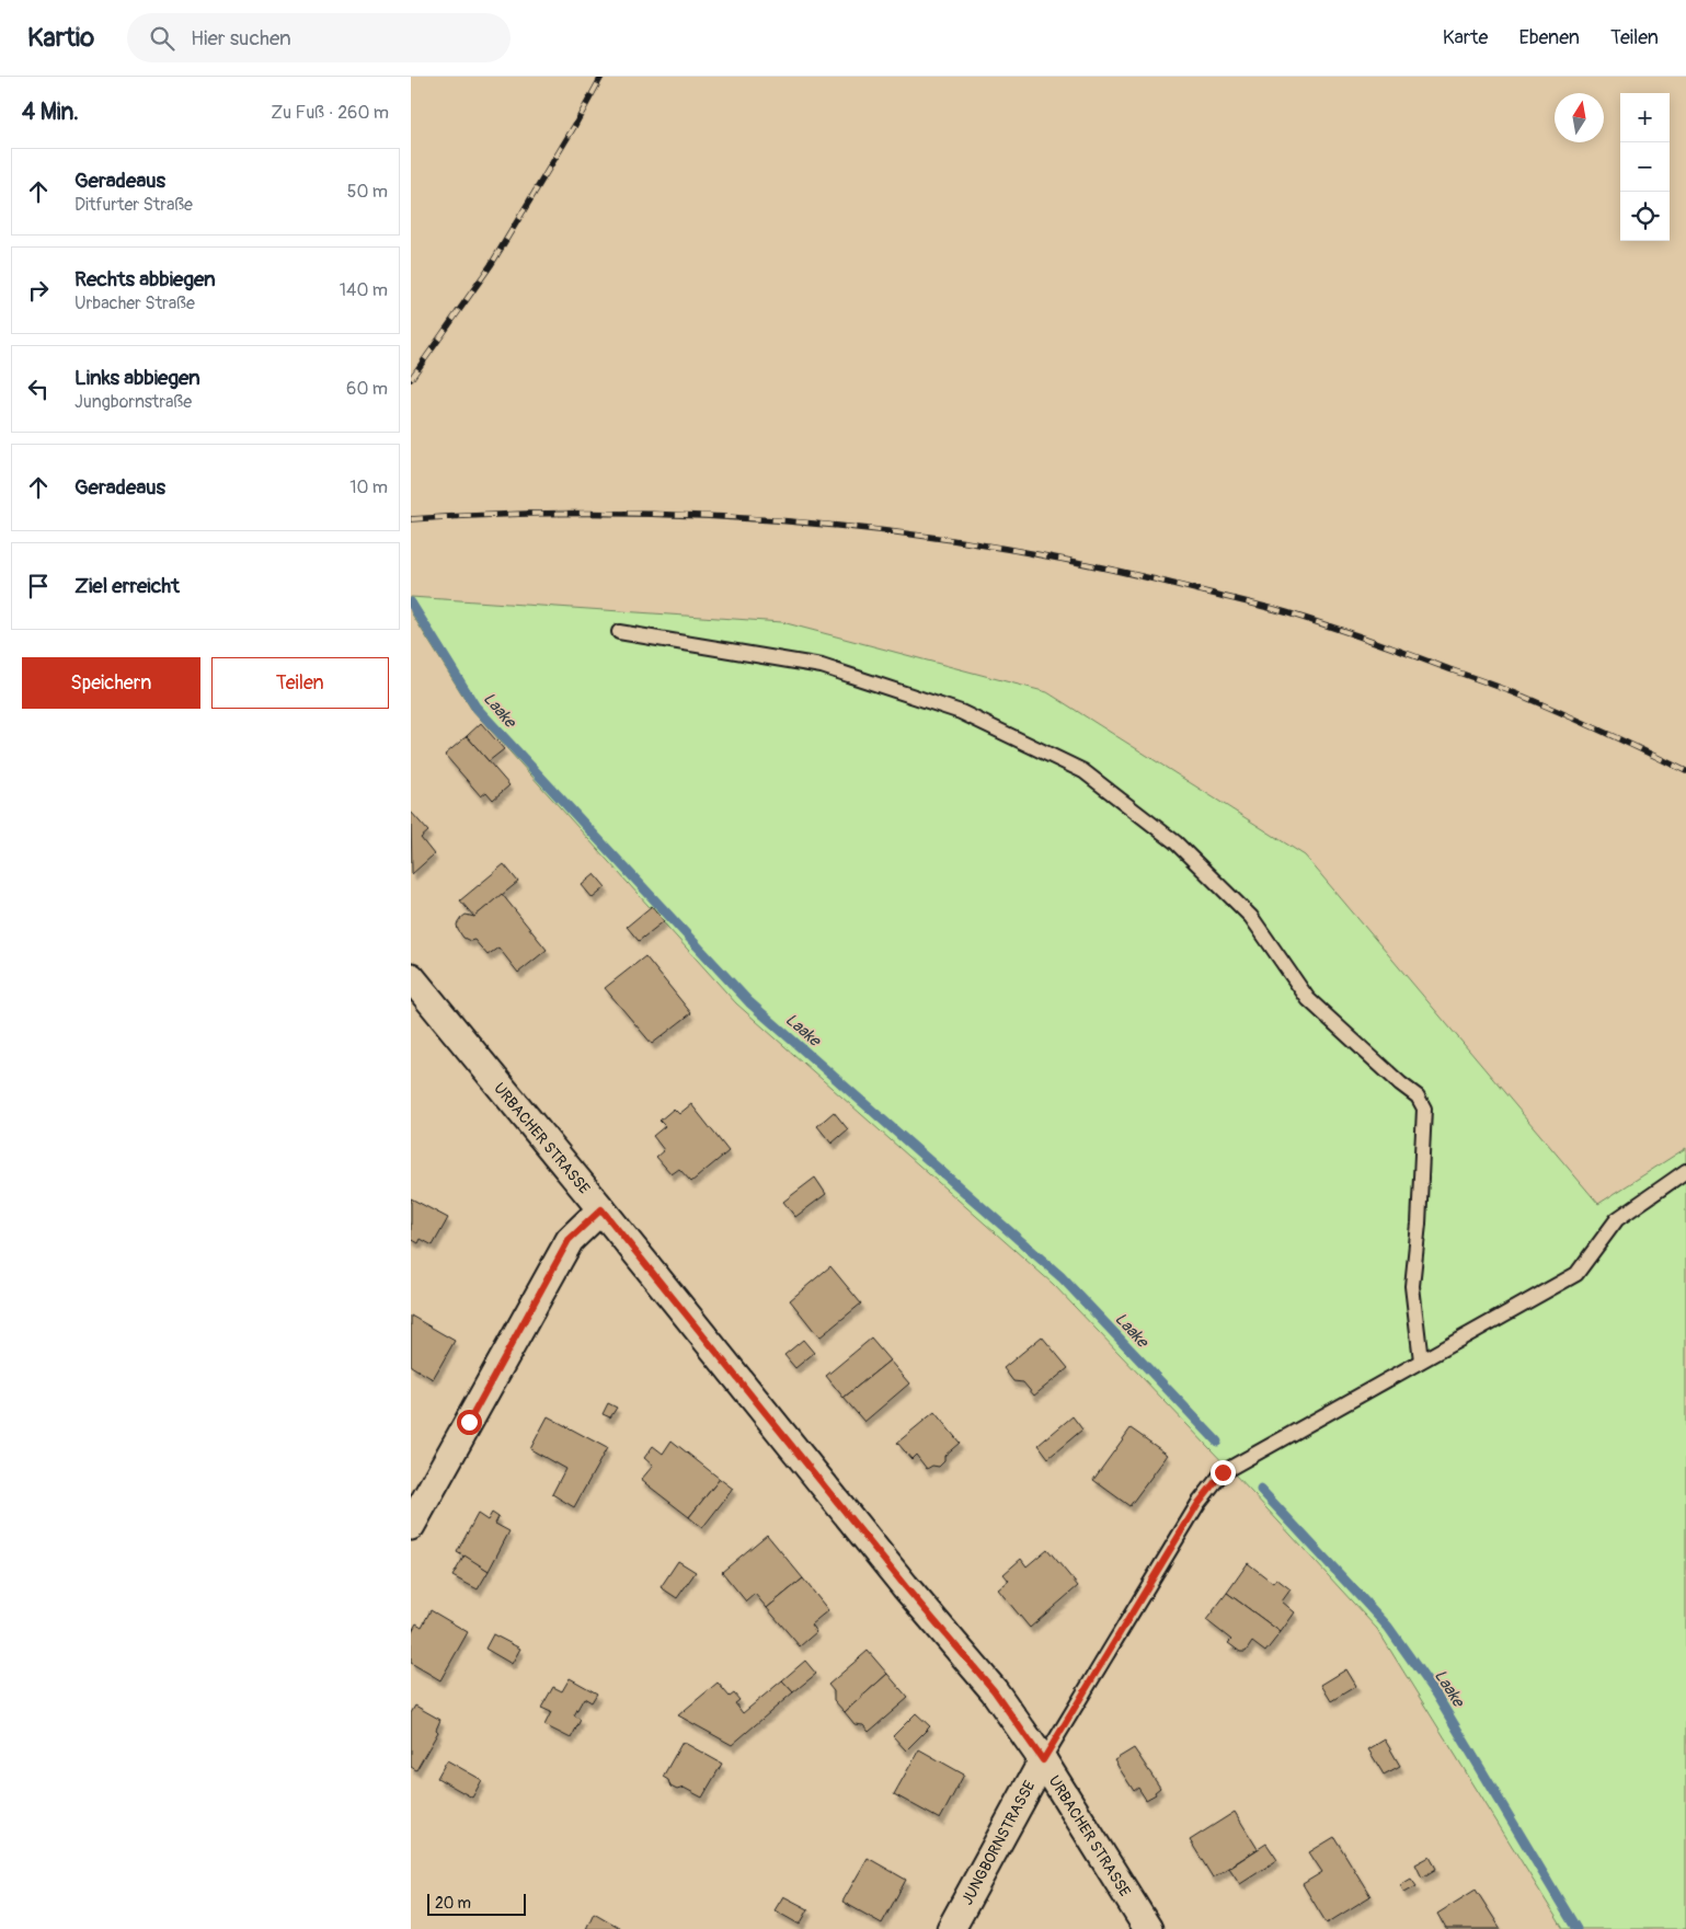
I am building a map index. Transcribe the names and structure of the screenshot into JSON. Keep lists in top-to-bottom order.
{
  "streets": {
    "street": ["URBACHER STRASSE", "JUNGBORNSTRASSE"]
  },
  "crossings": [
    ["URBACHER STRASSE", "JUNGBORNSTRASSE"]
  ],
  "water": ["Laake"],
  "scale_bar": "20 m",
  "north": "top",
  "page": {
    "header": "Kartio",
    "search": "Hier suchen",
    "nav": ["Karte", "Ebenen", "Teilen"],
    "heading": ["4 Min.", "Zu Fuß · 260 m"],
    "map_buttons": ["+", "−"],
    "list": [
      ["Geradeaus", "Ditfurter Straße", "50 m"],
      ["Rechts abbiegen", "Urbacher Straße", "140 m"],
      ["Links abbiegen", "Jungbornstraße", "60 m"],
      ["Geradeaus", "10 m"],
      "Ziel erreicht"
    ],
    "buttons": ["Speichern", "Teilen"],
    "scale": "20 m"
  }
}
